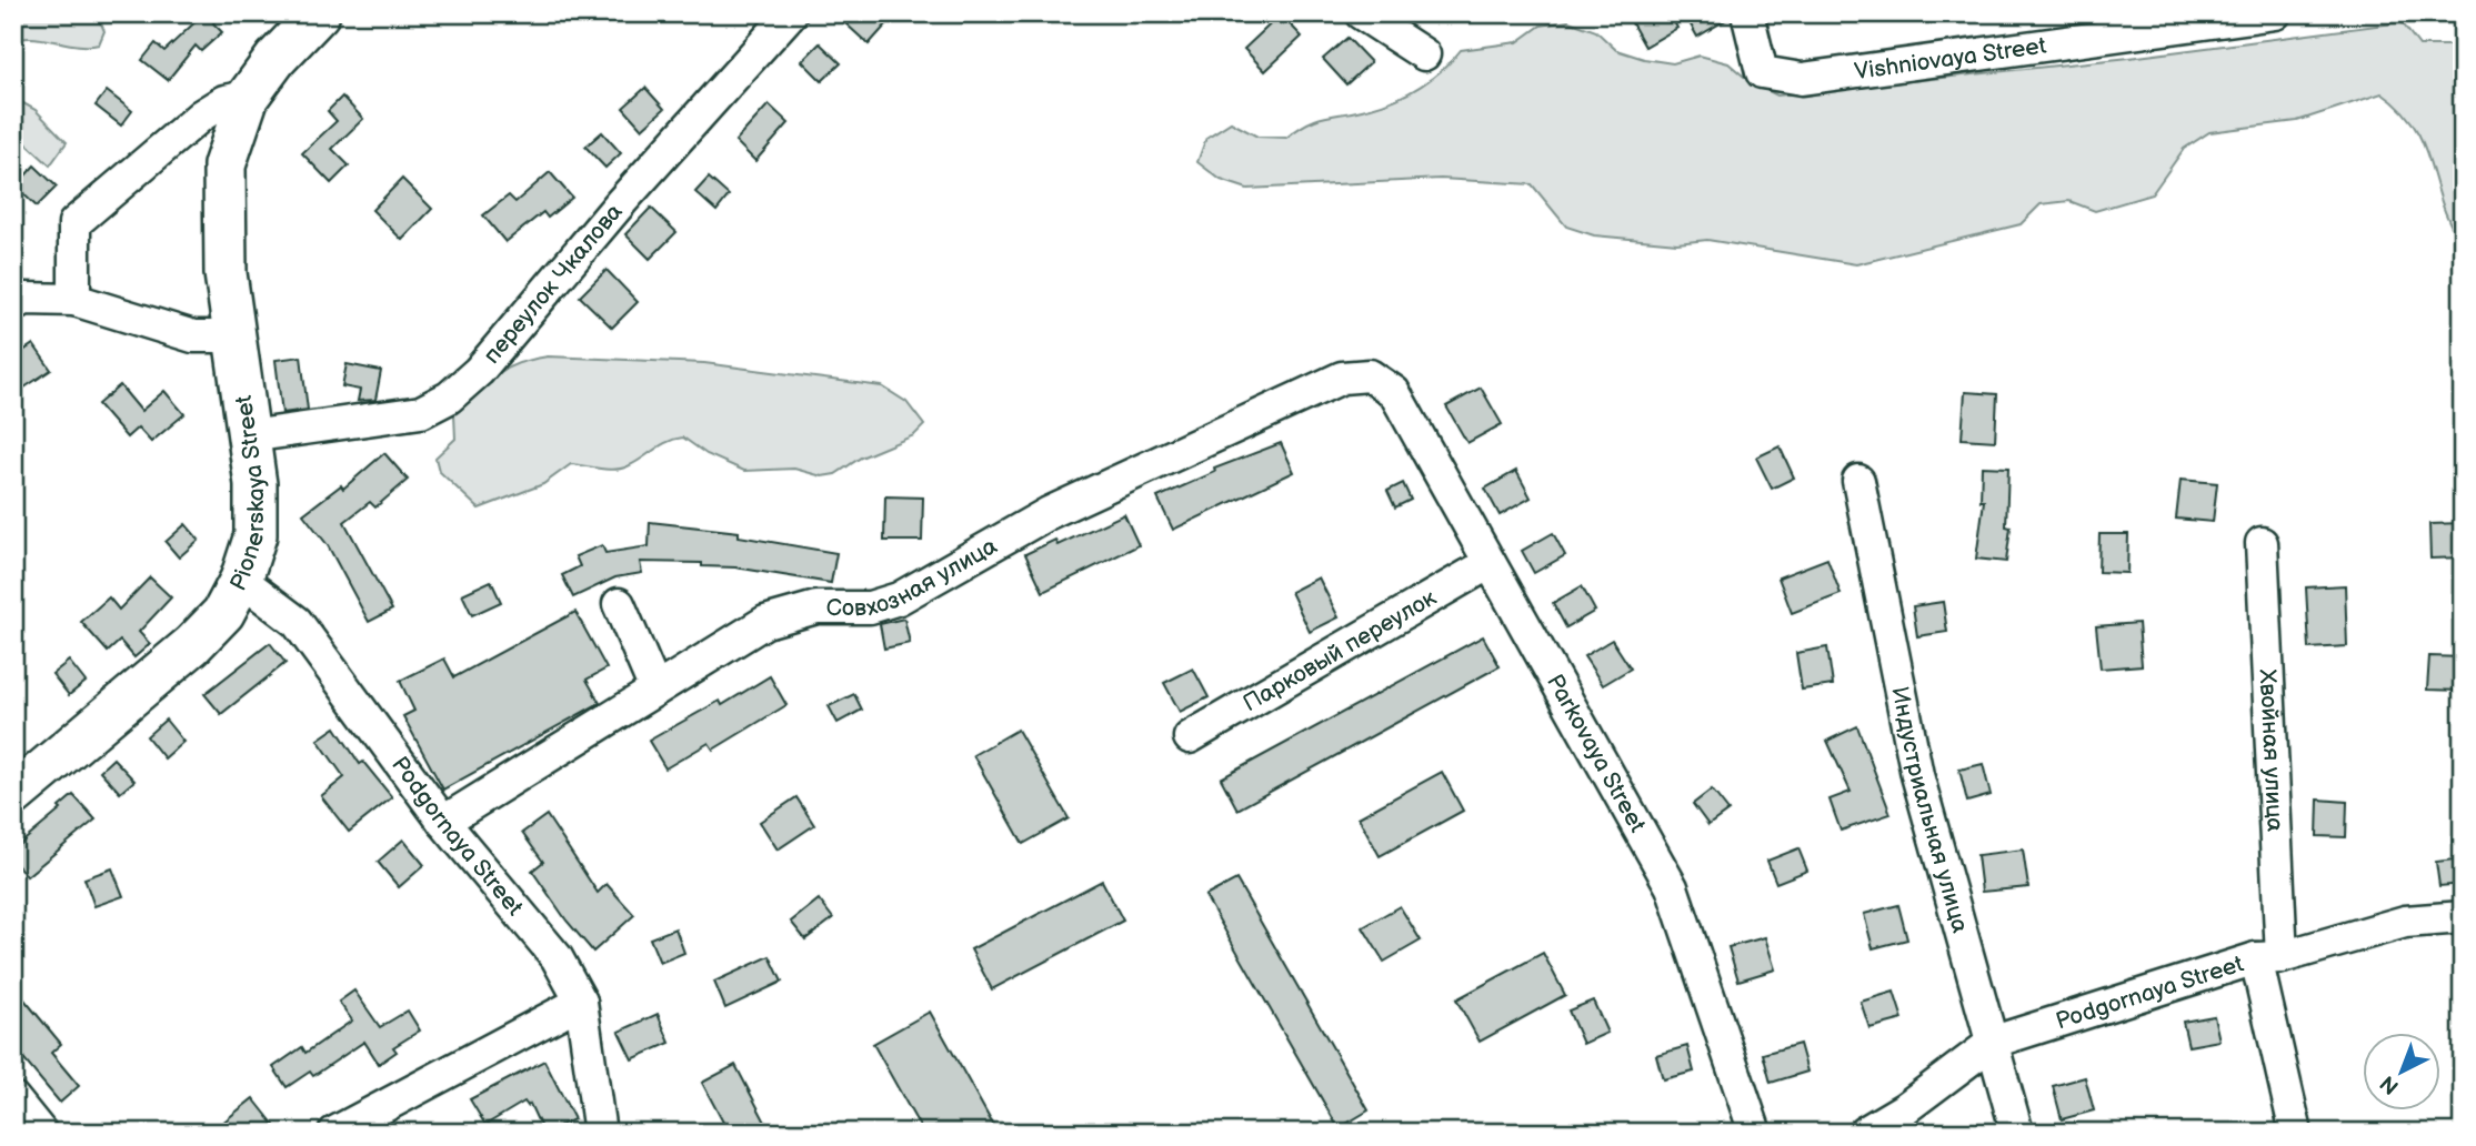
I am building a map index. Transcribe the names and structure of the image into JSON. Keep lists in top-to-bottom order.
{
  "streets": {
    "main road": ["Pionerskaya Street"],
    "street": [
      "Vishniovaya Street",
      "переулок Чкалова",
      "Совхозная улица",
      "Парковый переулок",
      "Хвойная улица",
      "Parkovaya Street",
      "Индустриальная улица",
      "Podgornaya Street"
    ]
  },
  "crossings": [
    ["переулок Чкалова", "Pionerskaya Street"],
    ["Pionerskaya Street", "Podgornaya Street"],
    ["Совхозная улица", "Parkovaya Street"],
    ["Совхозная улица", "Podgornaya Street"],
    ["Парковый переулок", "Parkovaya Street"],
    ["Хвойная улица", "Podgornaya Street"],
    ["Индустриальная улица", "Podgornaya Street"]
  ],
  "north": "bottom left"
}
